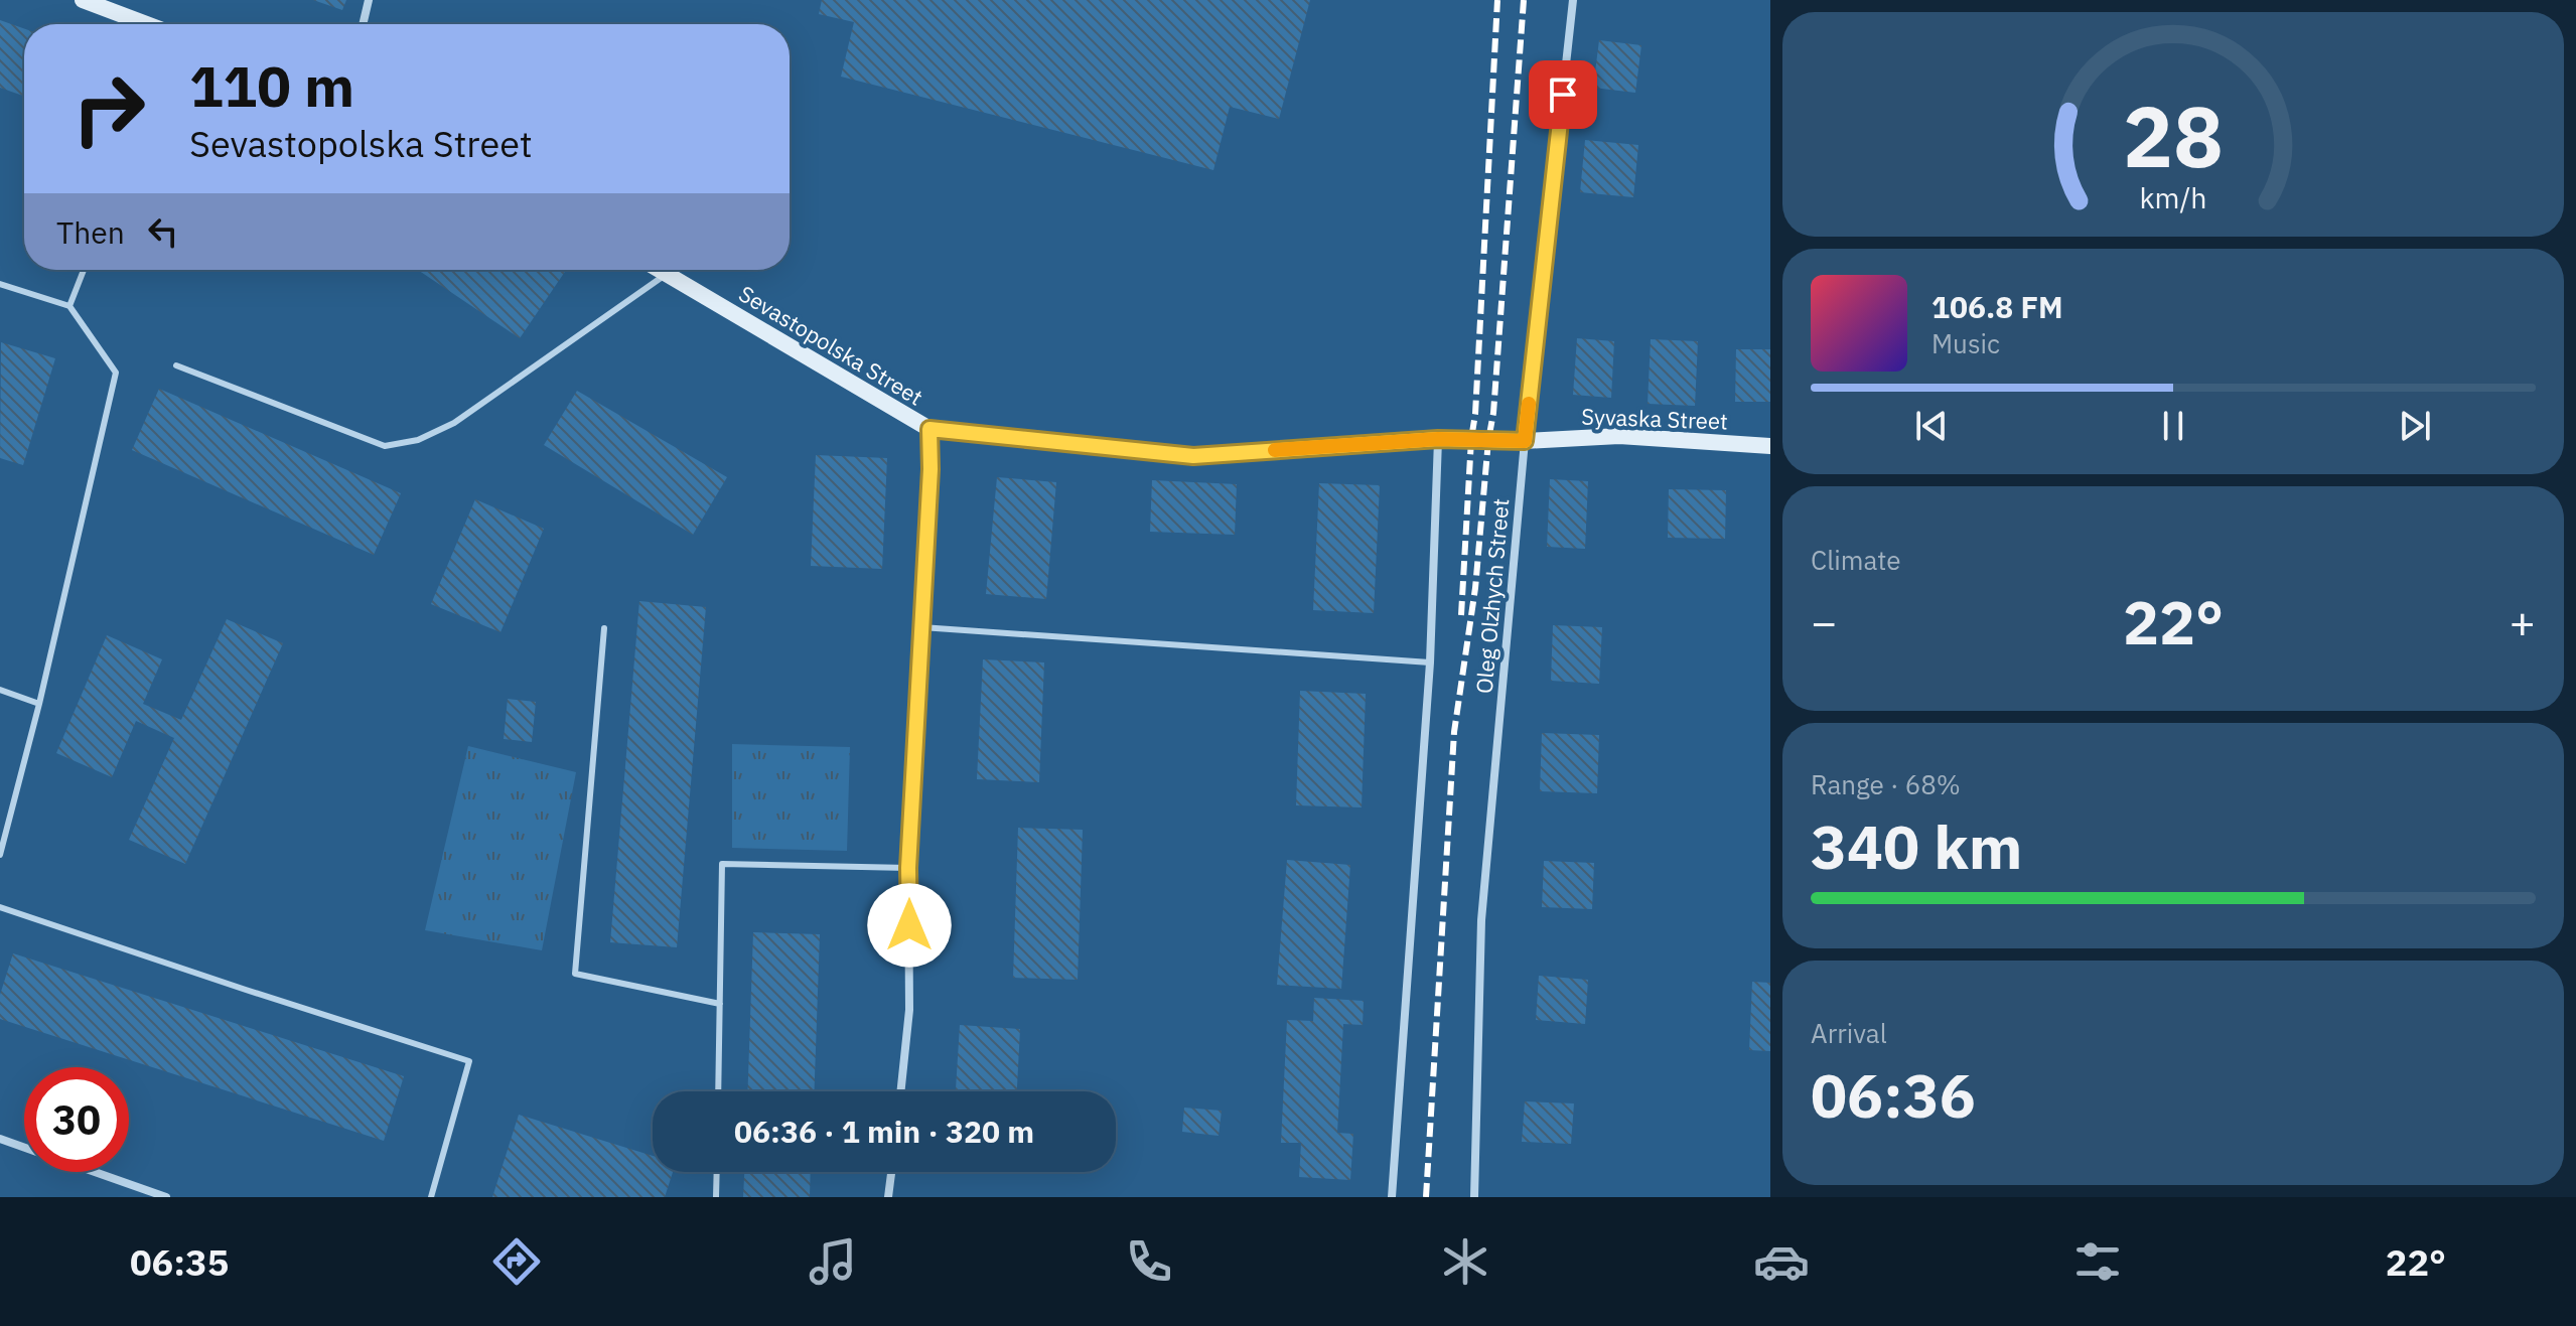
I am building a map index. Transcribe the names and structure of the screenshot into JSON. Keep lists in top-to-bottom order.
{
  "streets": {
    "street": ["Sevastopolska Street", "Syvaska Street", "Oleg Olzhych Street"]
  },
  "crossings": [
    ["Sevastopolska Street", "Syvaska Street"],
    ["Syvaska Street", "Oleg Olzhych Street"]
  ],
  "page": {
    "turn": ["110 m", "Sevastopolska Street"],
    "then": "Then",
    "song": ["106.8 FM", "Music"],
    "tile": [
      "Climate",
      ["Range · 68%", "340 km"],
      ["Arrival", "06:36"]
    ],
    "heat": ["−", "22°", "+"],
    "limit": "30",
    "trip": "06:36 · 1 min · 320 m",
    "tabs": ["06:35", "22°"],
    "gauge": ["28", "km/h"]
  }
}
